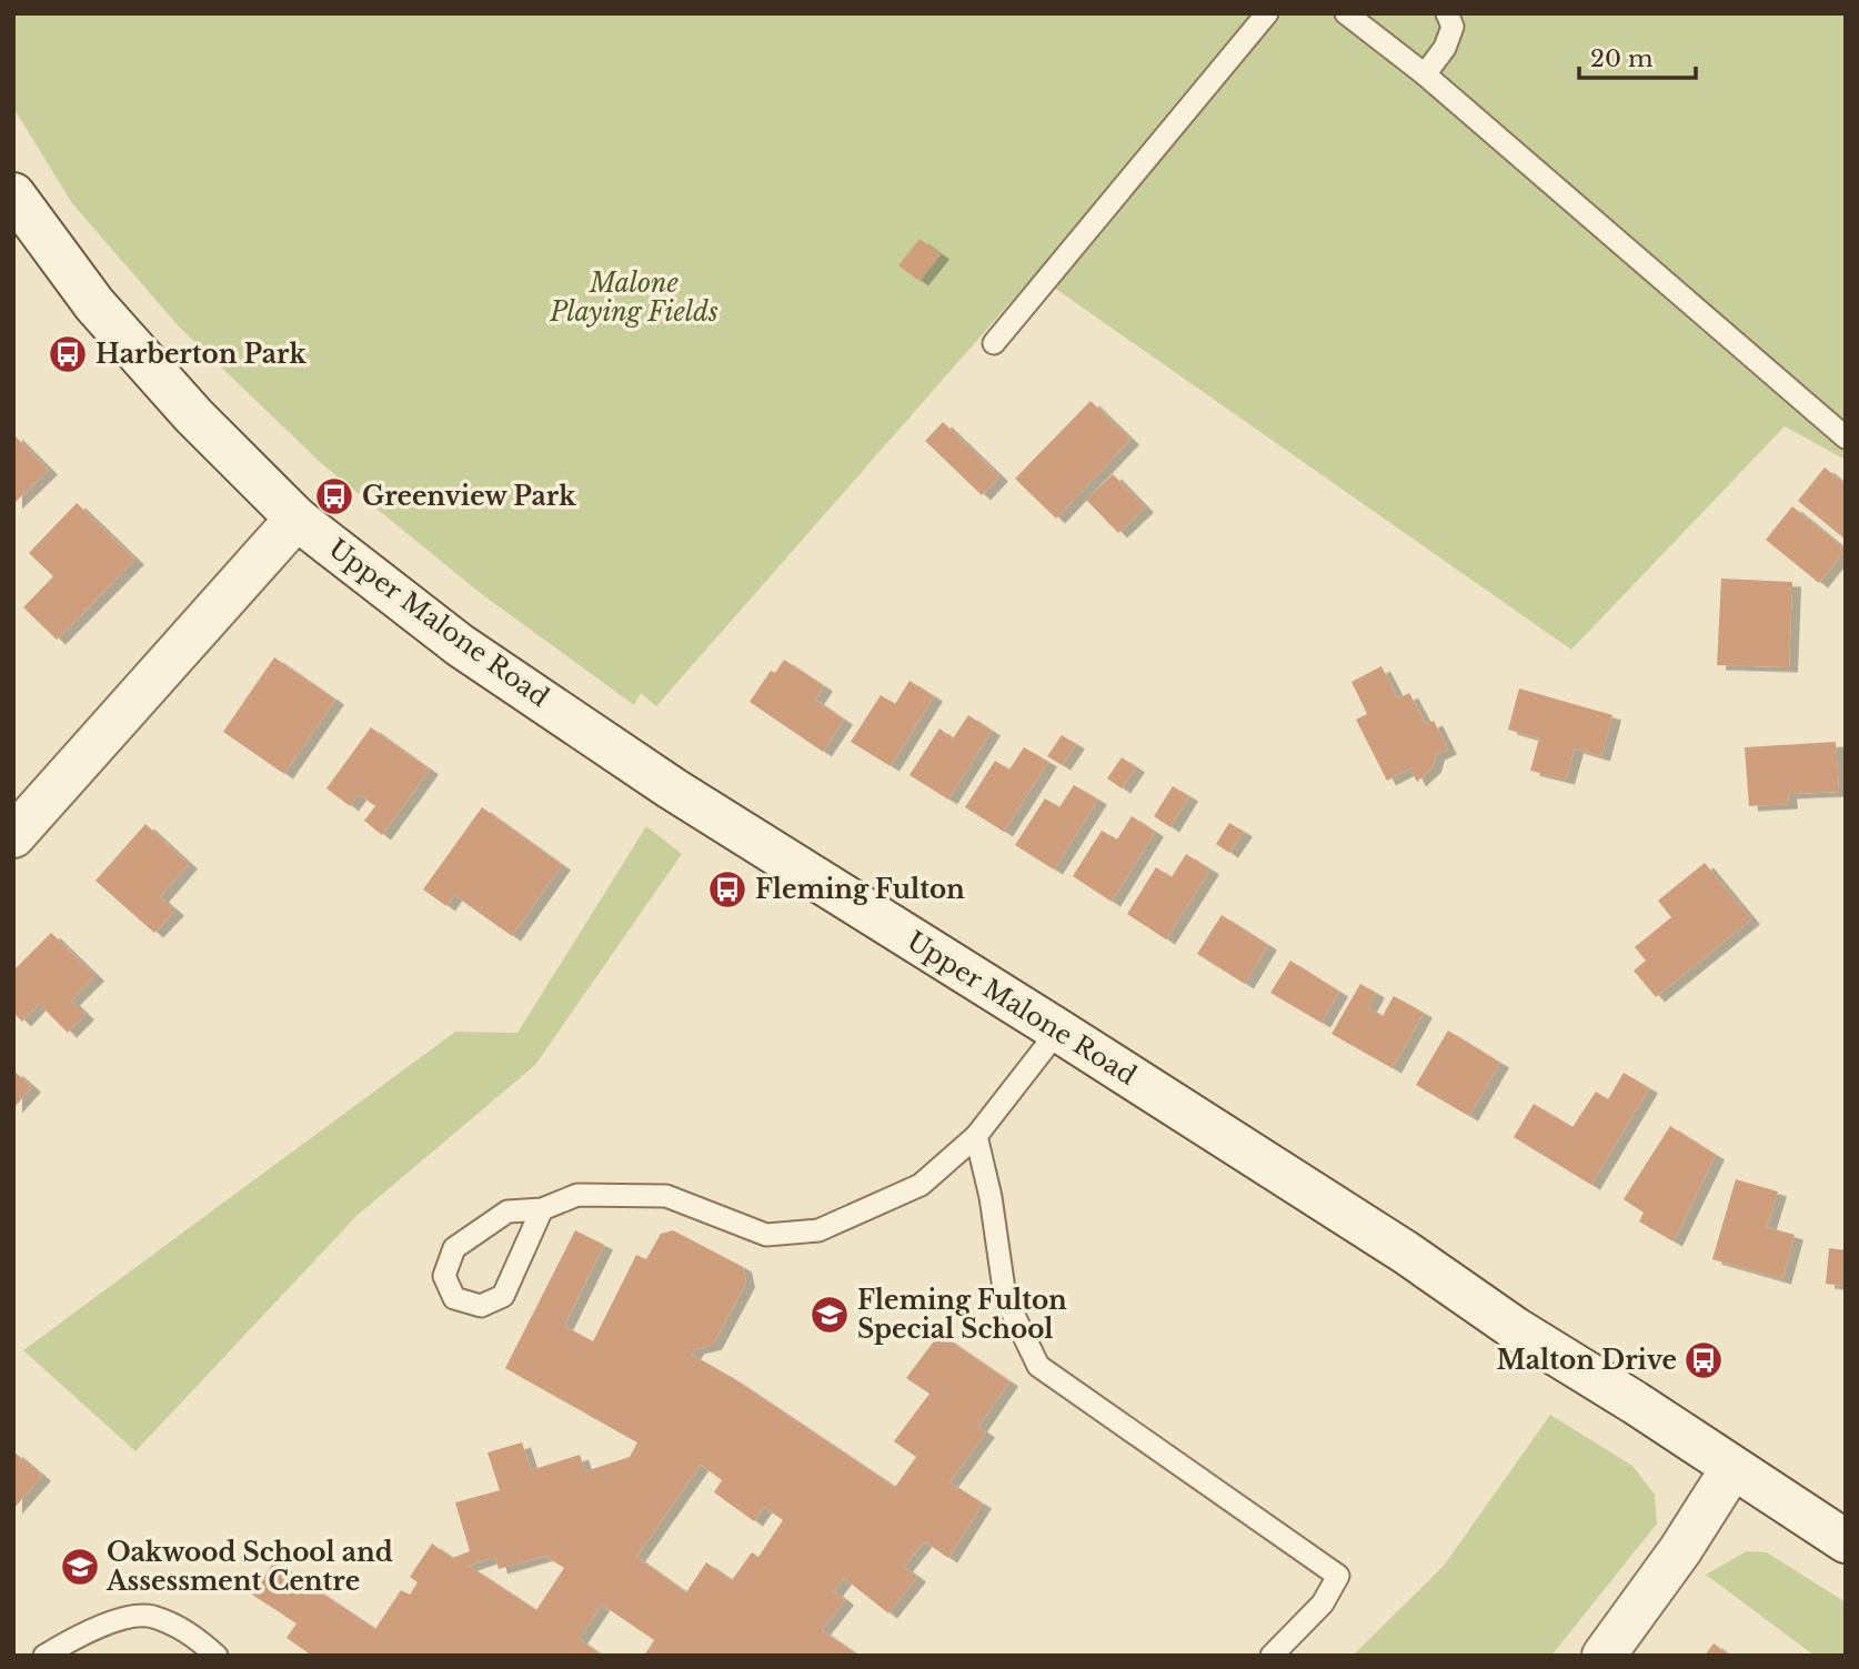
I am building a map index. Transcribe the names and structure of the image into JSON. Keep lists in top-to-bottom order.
{
  "streets": {
    "main road": ["Upper Malone Road"]
  },
  "parks": ["Malone Playing Fields"],
  "places": {
    "bus stop": [
      "Harberton Park",
      "Greenview Park",
      "Fleming Fulton",
      "Malton Drive"
    ],
    "school or university": ["Fleming Fulton Special School", "Oakwood School and Assessment Centre"]
  },
  "scale_bar": "20 m"
}
